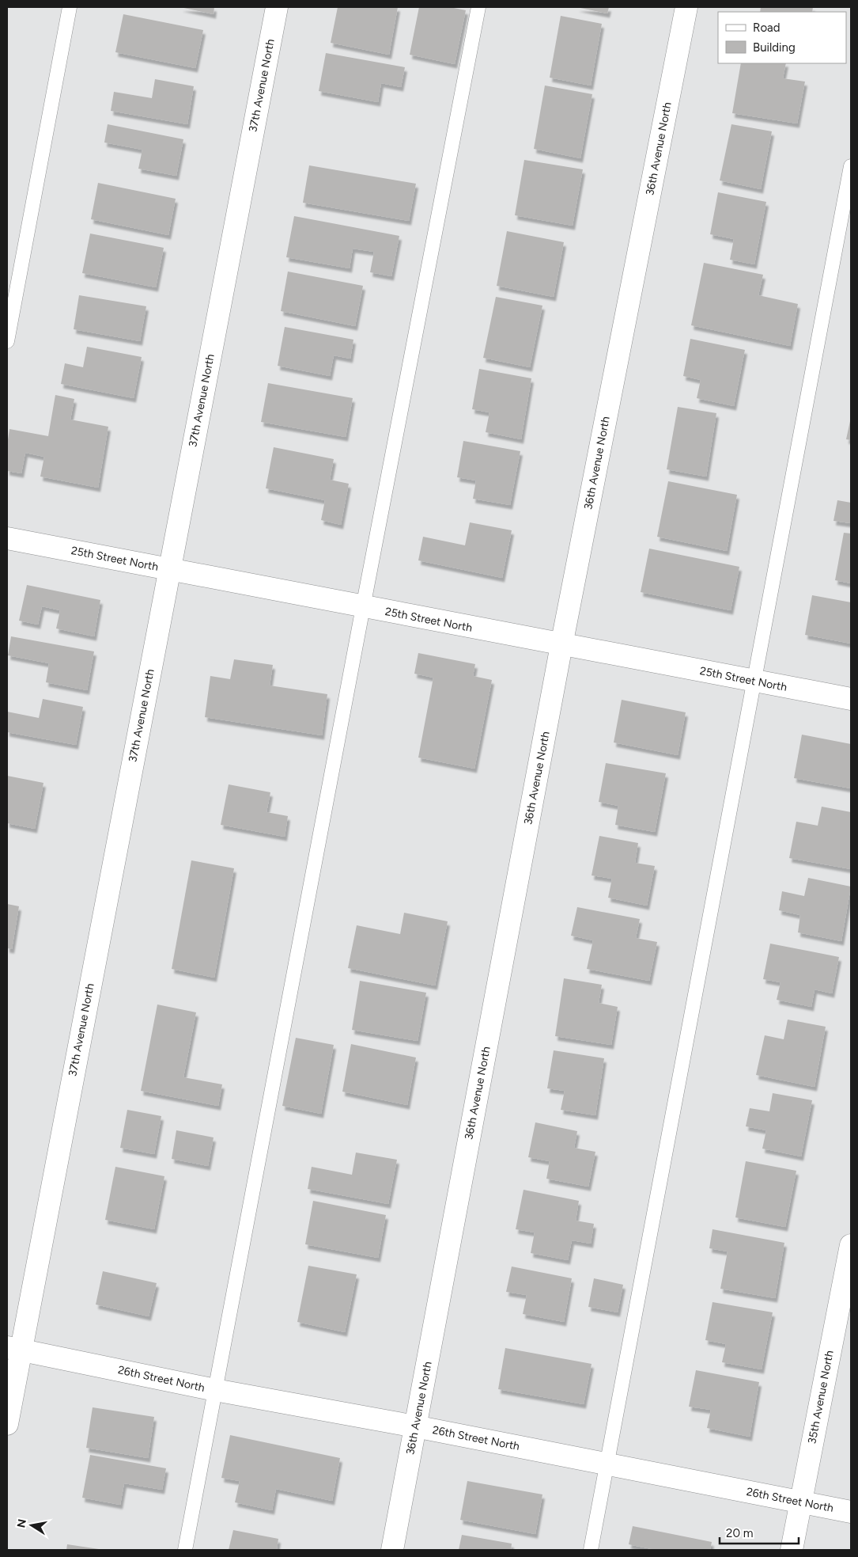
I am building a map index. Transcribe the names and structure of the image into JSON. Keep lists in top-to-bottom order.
{
  "streets": {
    "street": [
      "37th Avenue North",
      "36th Avenue North",
      "25th Street North",
      "26th Street North",
      "35th Avenue North"
    ]
  },
  "crossings": [
    ["37th Avenue North", "25th Street North"],
    ["37th Avenue North", "26th Street North"],
    ["36th Avenue North", "25th Street North"],
    ["36th Avenue North", "26th Street North"],
    ["26th Street North", "35th Avenue North"]
  ],
  "legend": ["Road", "Building"],
  "scale_bar": "20 m",
  "north": "left"
}
